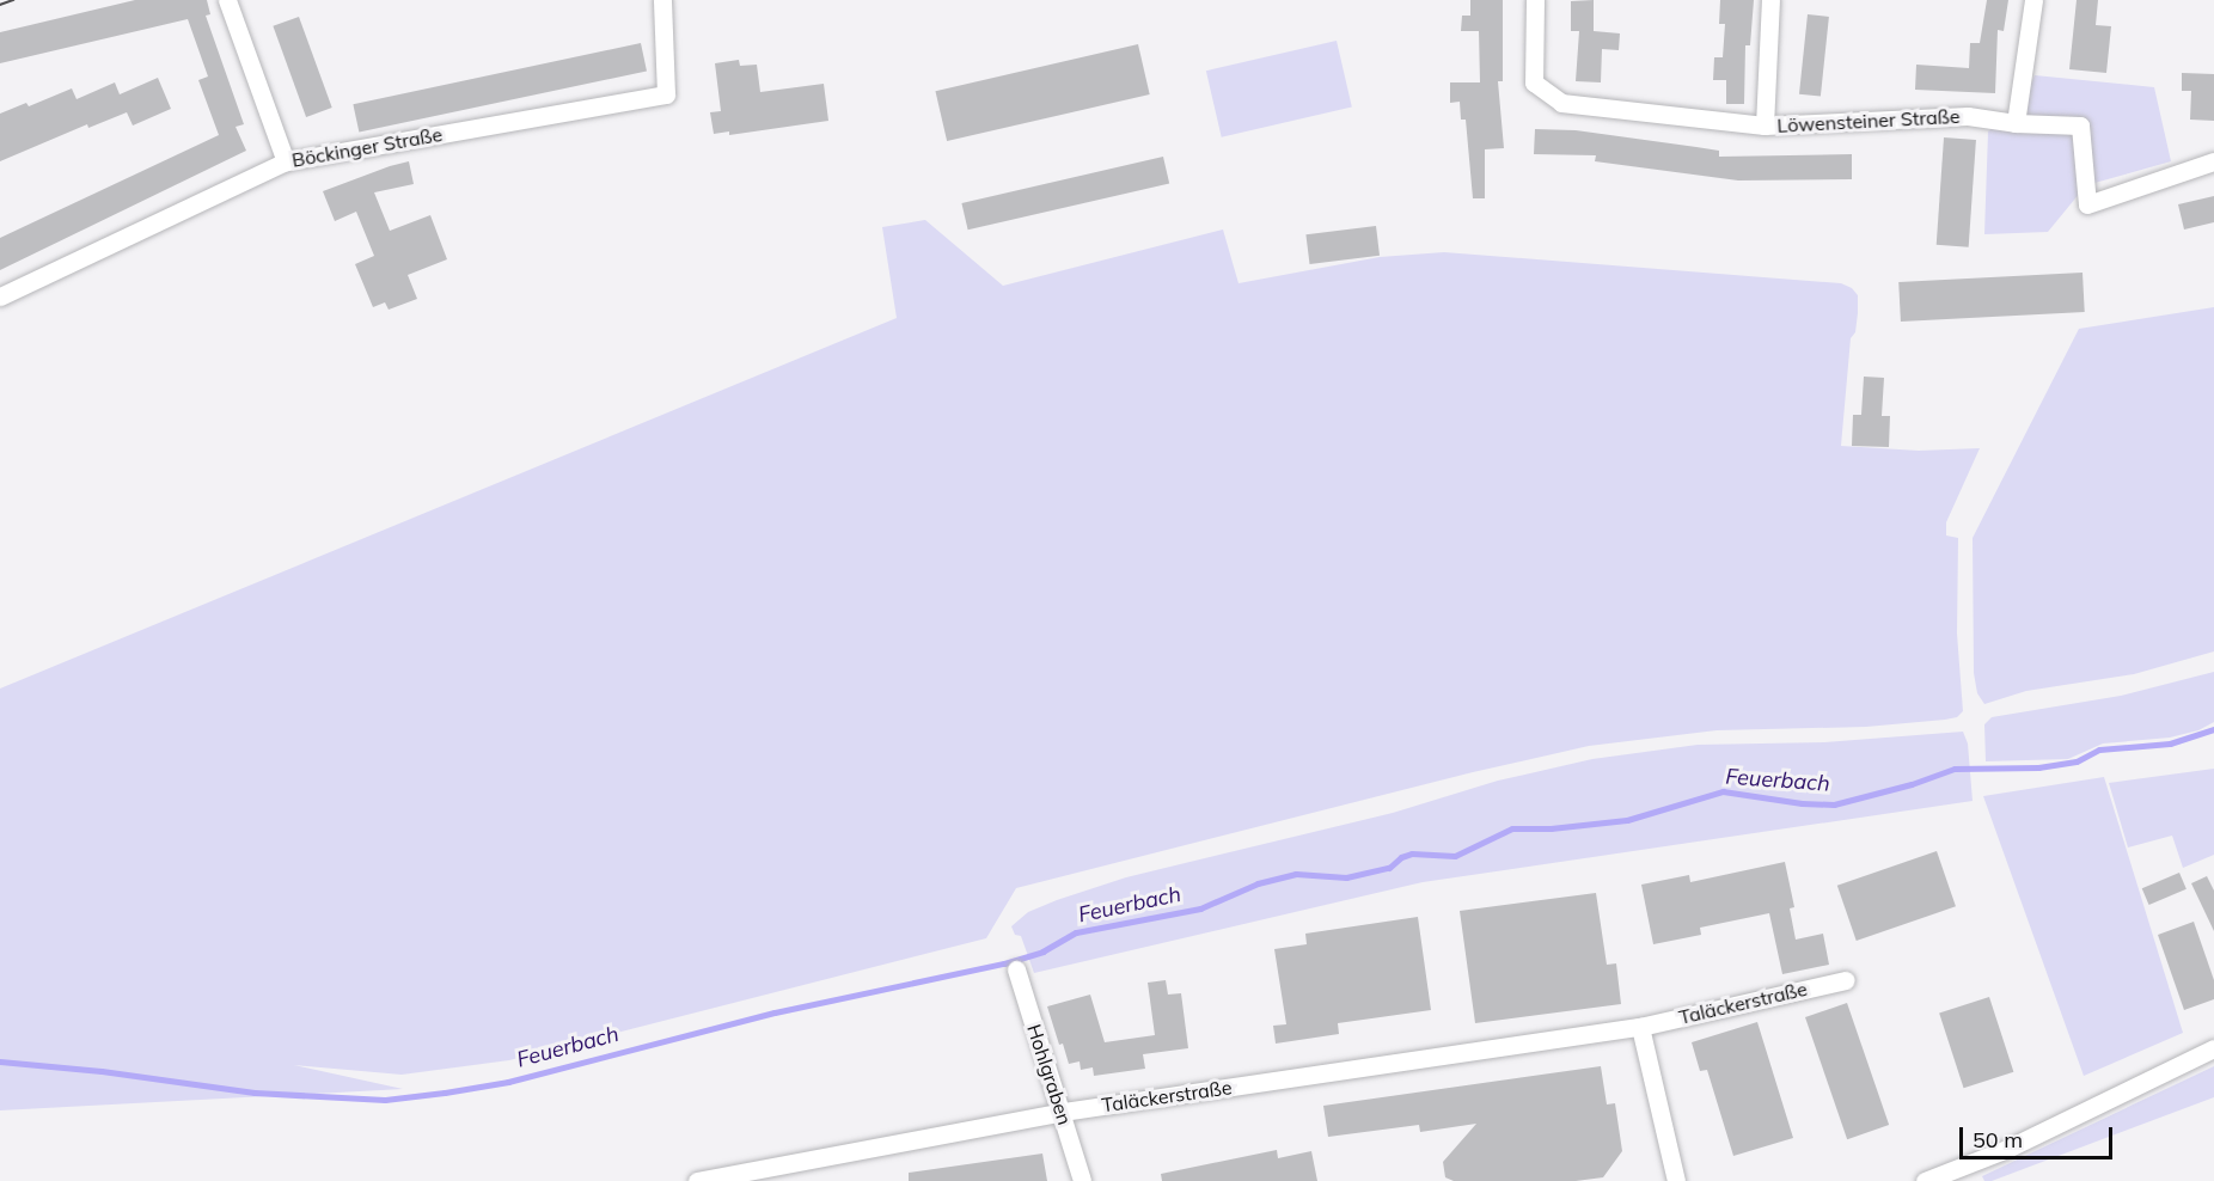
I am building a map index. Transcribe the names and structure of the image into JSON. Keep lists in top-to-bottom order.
{
  "streets": {
    "street": [
      "Löwensteiner Straße",
      "Böckinger Straße",
      "Taläckerstraße",
      "Hohlgraben"
    ]
  },
  "crossings": [
    ["Taläckerstraße", "Hohlgraben"]
  ],
  "water": ["Feuerbach"],
  "scale_bar": "50 m"
}
